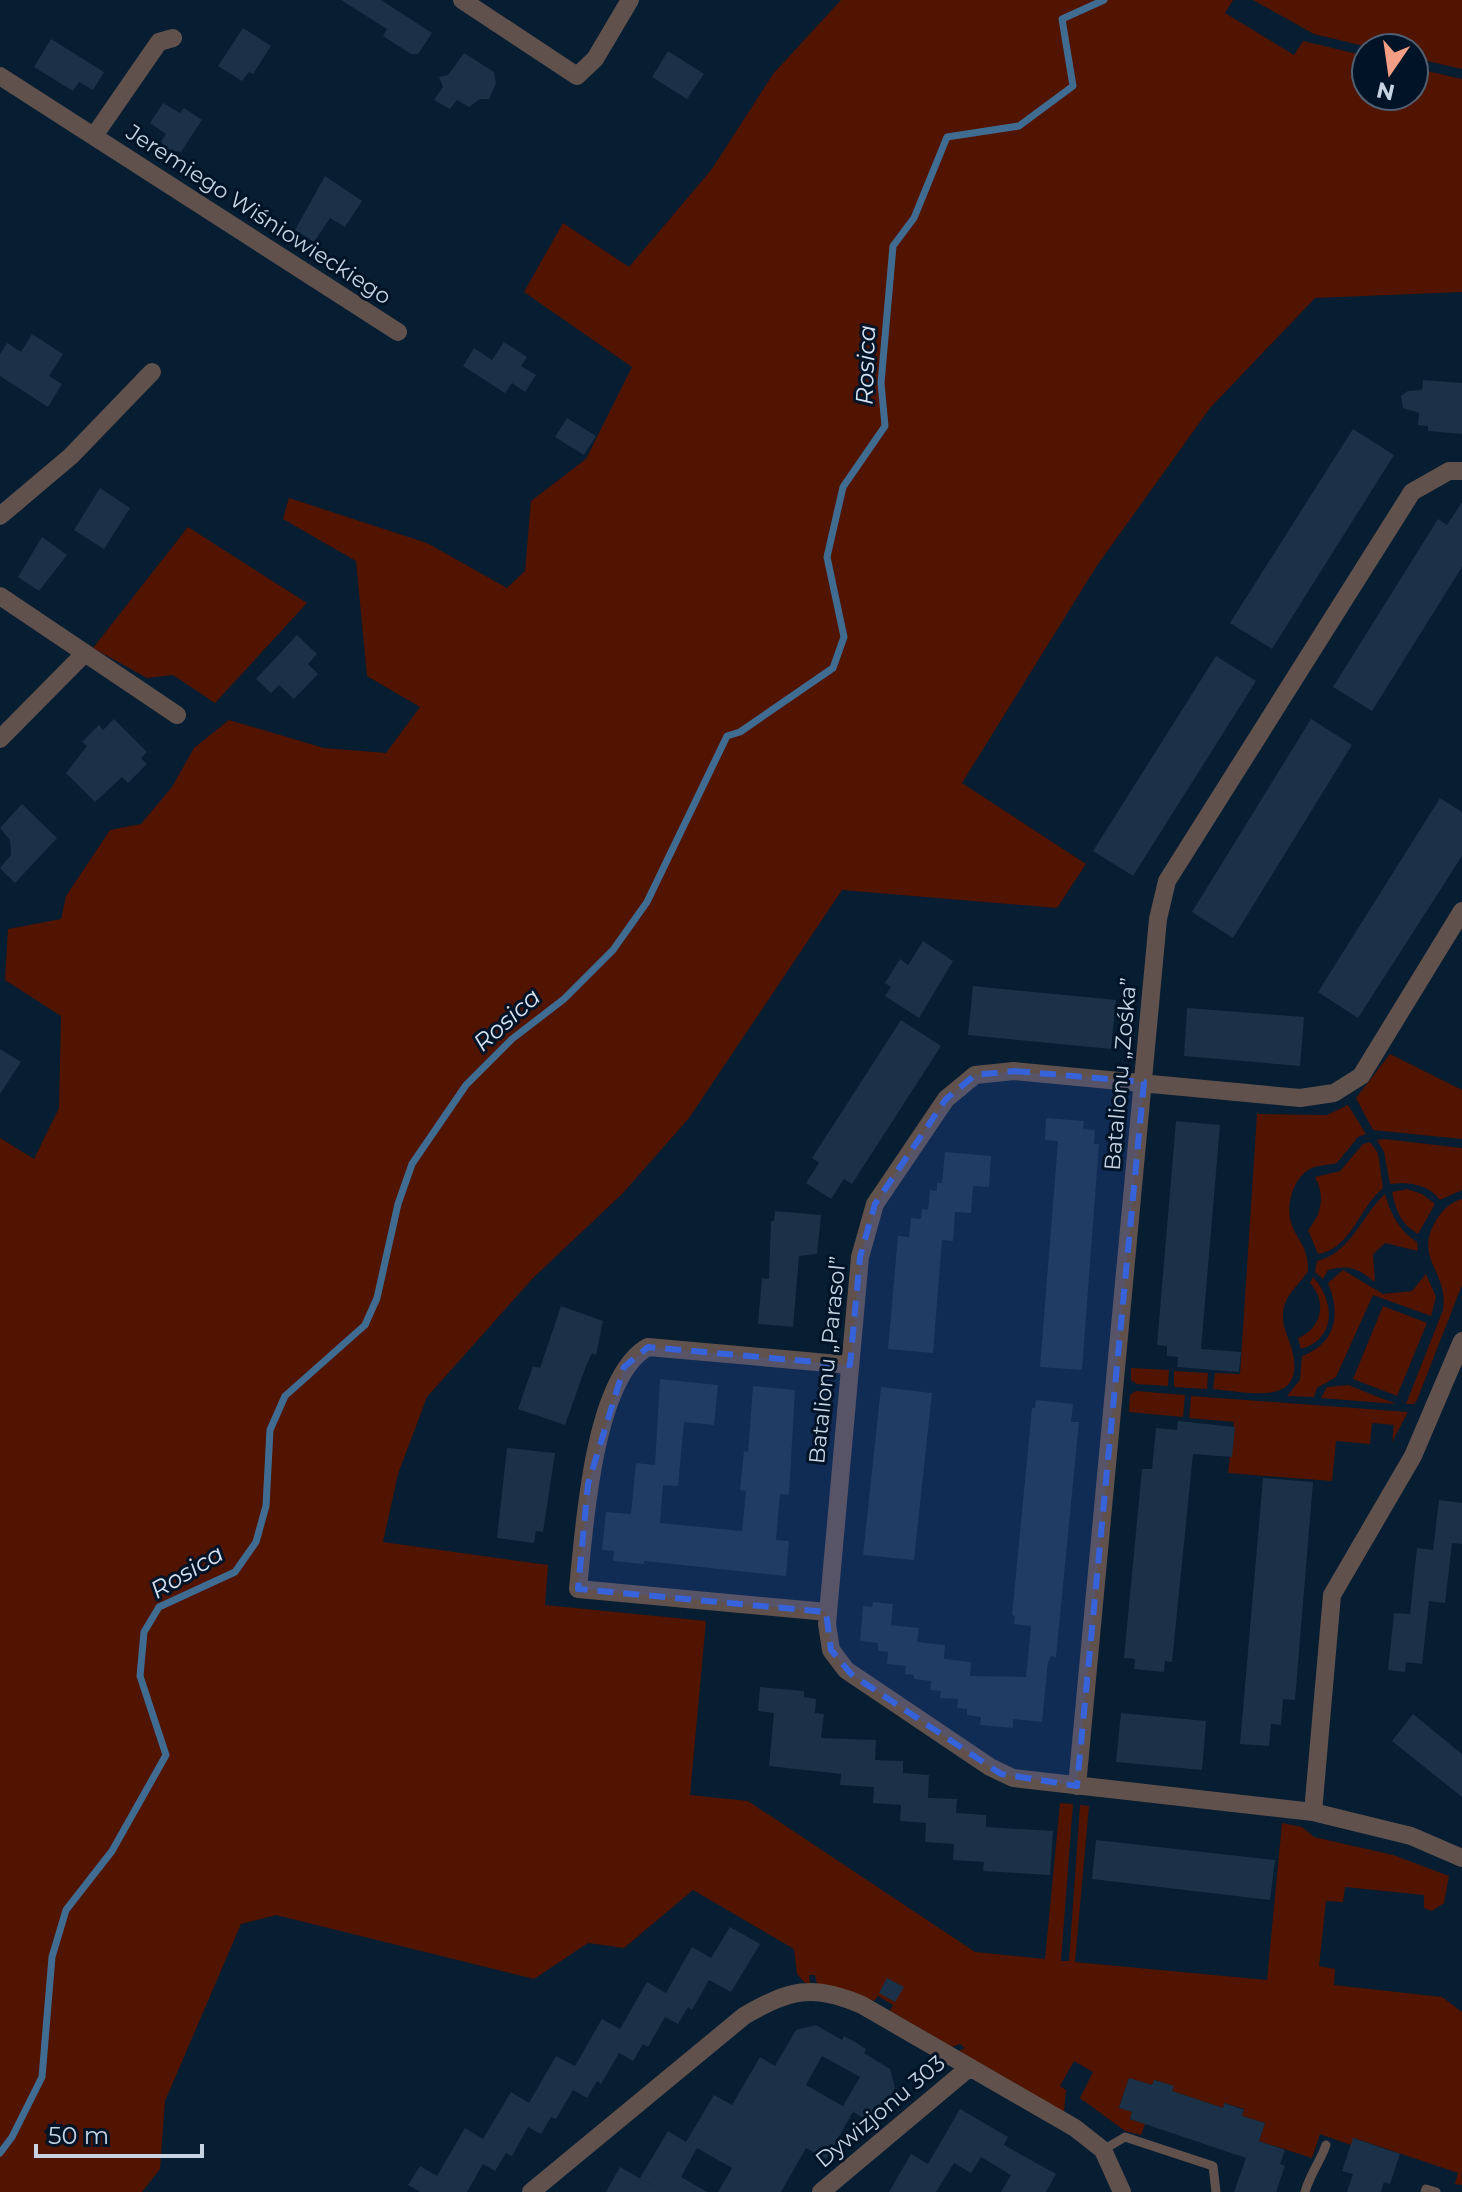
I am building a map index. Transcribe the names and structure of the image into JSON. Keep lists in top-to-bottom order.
{
  "streets": {
    "street": [
      "Jeremiego Wiśniowieckiego",
      "Batalionu „Zośka”",
      "Batalionu „Parasol”",
      "Dywizjonu 303"
    ]
  },
  "crossings": [
    ["Batalionu „Zośka”", "Batalionu „Parasol”"]
  ],
  "water": ["Rosica"],
  "scale_bar": "50 m",
  "north": "bottom"
}
